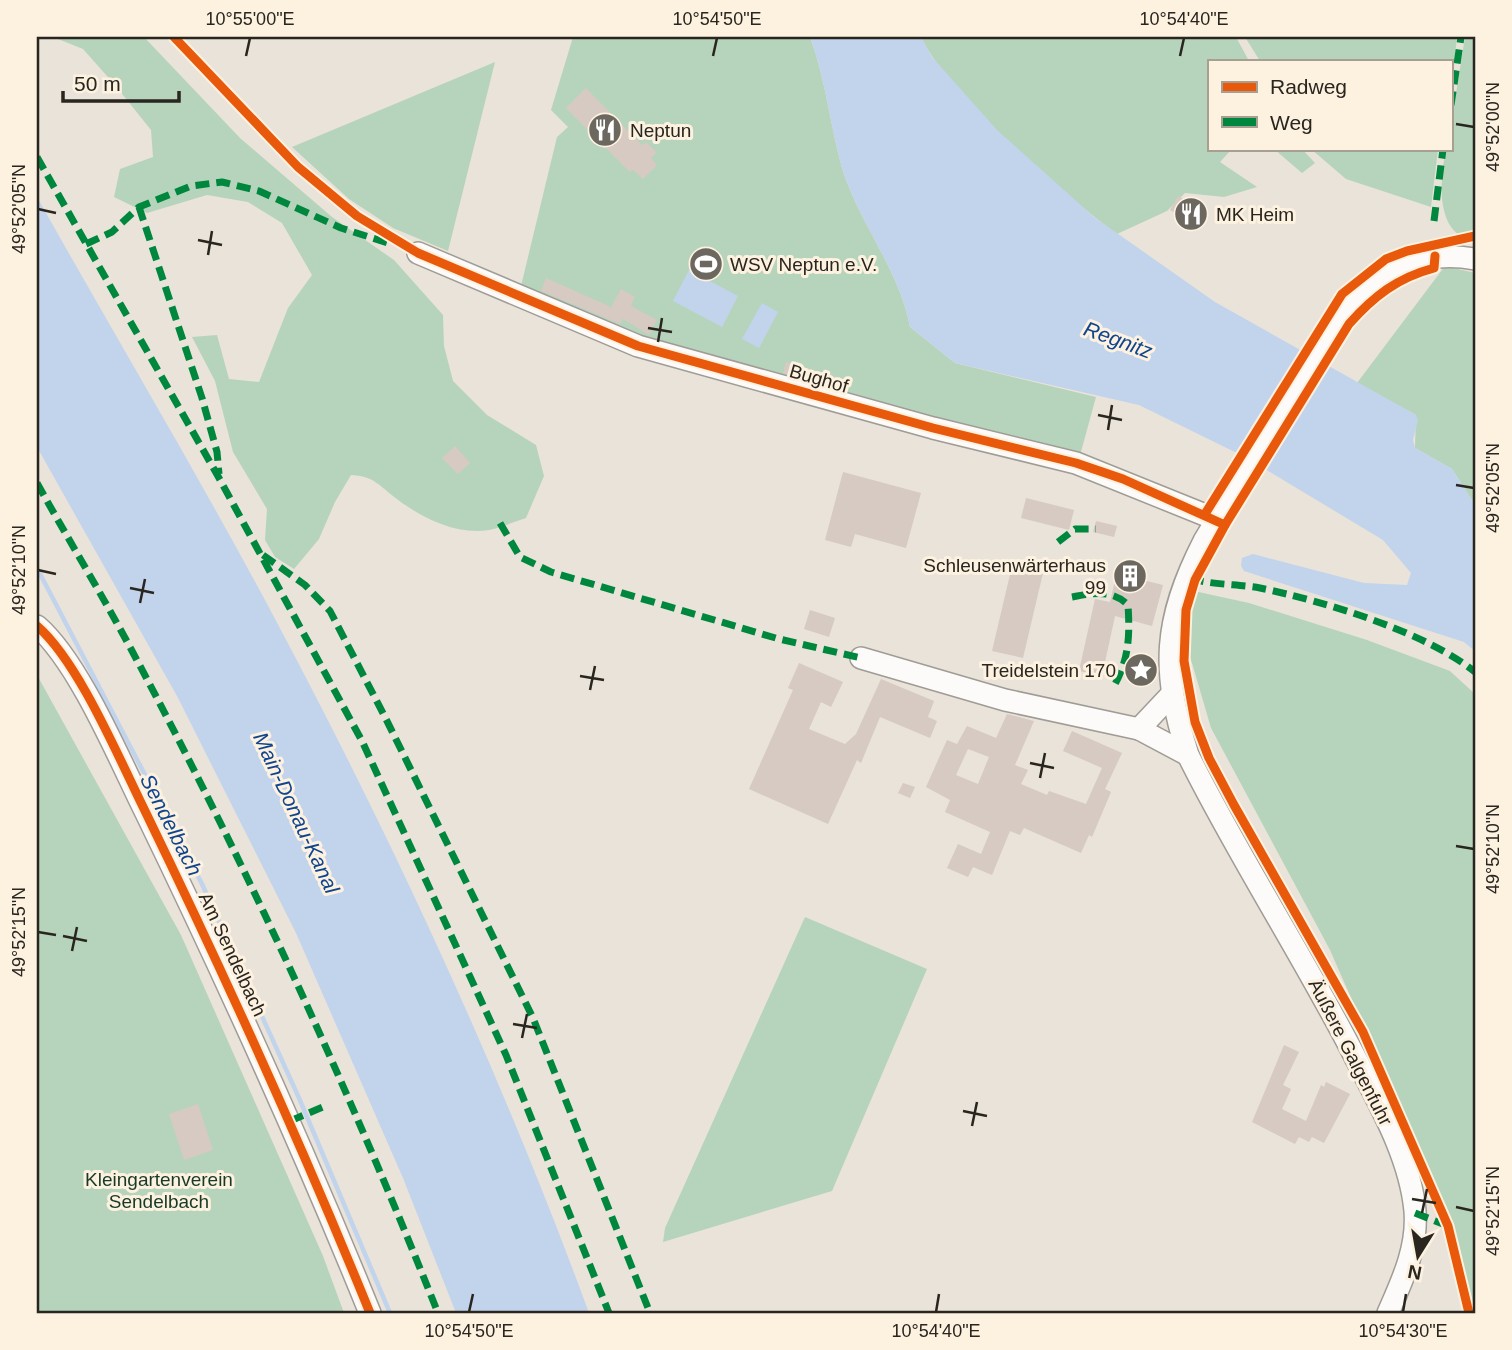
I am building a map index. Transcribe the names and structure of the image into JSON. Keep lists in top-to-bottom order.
{
  "streets": {
    "street": ["Bughof", "Am Sendelbach", "Äußere Galgenfuhr"]
  },
  "crossings": [
    ["Bughof", "Äußere Galgenfuhr"]
  ],
  "water": ["Regnitz", "Main-Donau-Kanal", "Sendelbach"],
  "parks": ["Kleingartenverein Sendelbach"],
  "places": {
    "restaurant": ["Neptun", "MK Heim"],
    "sports": ["WSV Neptun e.V."],
    "building": ["Schleusenwärterhaus 99"],
    "place": ["Treidelstein 170"]
  },
  "legend": ["Radweg", "Weg"],
  "scale_bar": "50 m",
  "north": "bottom",
  "coordinates": [
    "10°55'00\"E",
    "10°54'50\"E",
    "10°54'40\"E",
    "49°52'00\"N",
    "49°52'05\"N",
    "49°52'10\"N",
    "49°52'15\"N",
    "10°54'30\"E"
  ]
}
